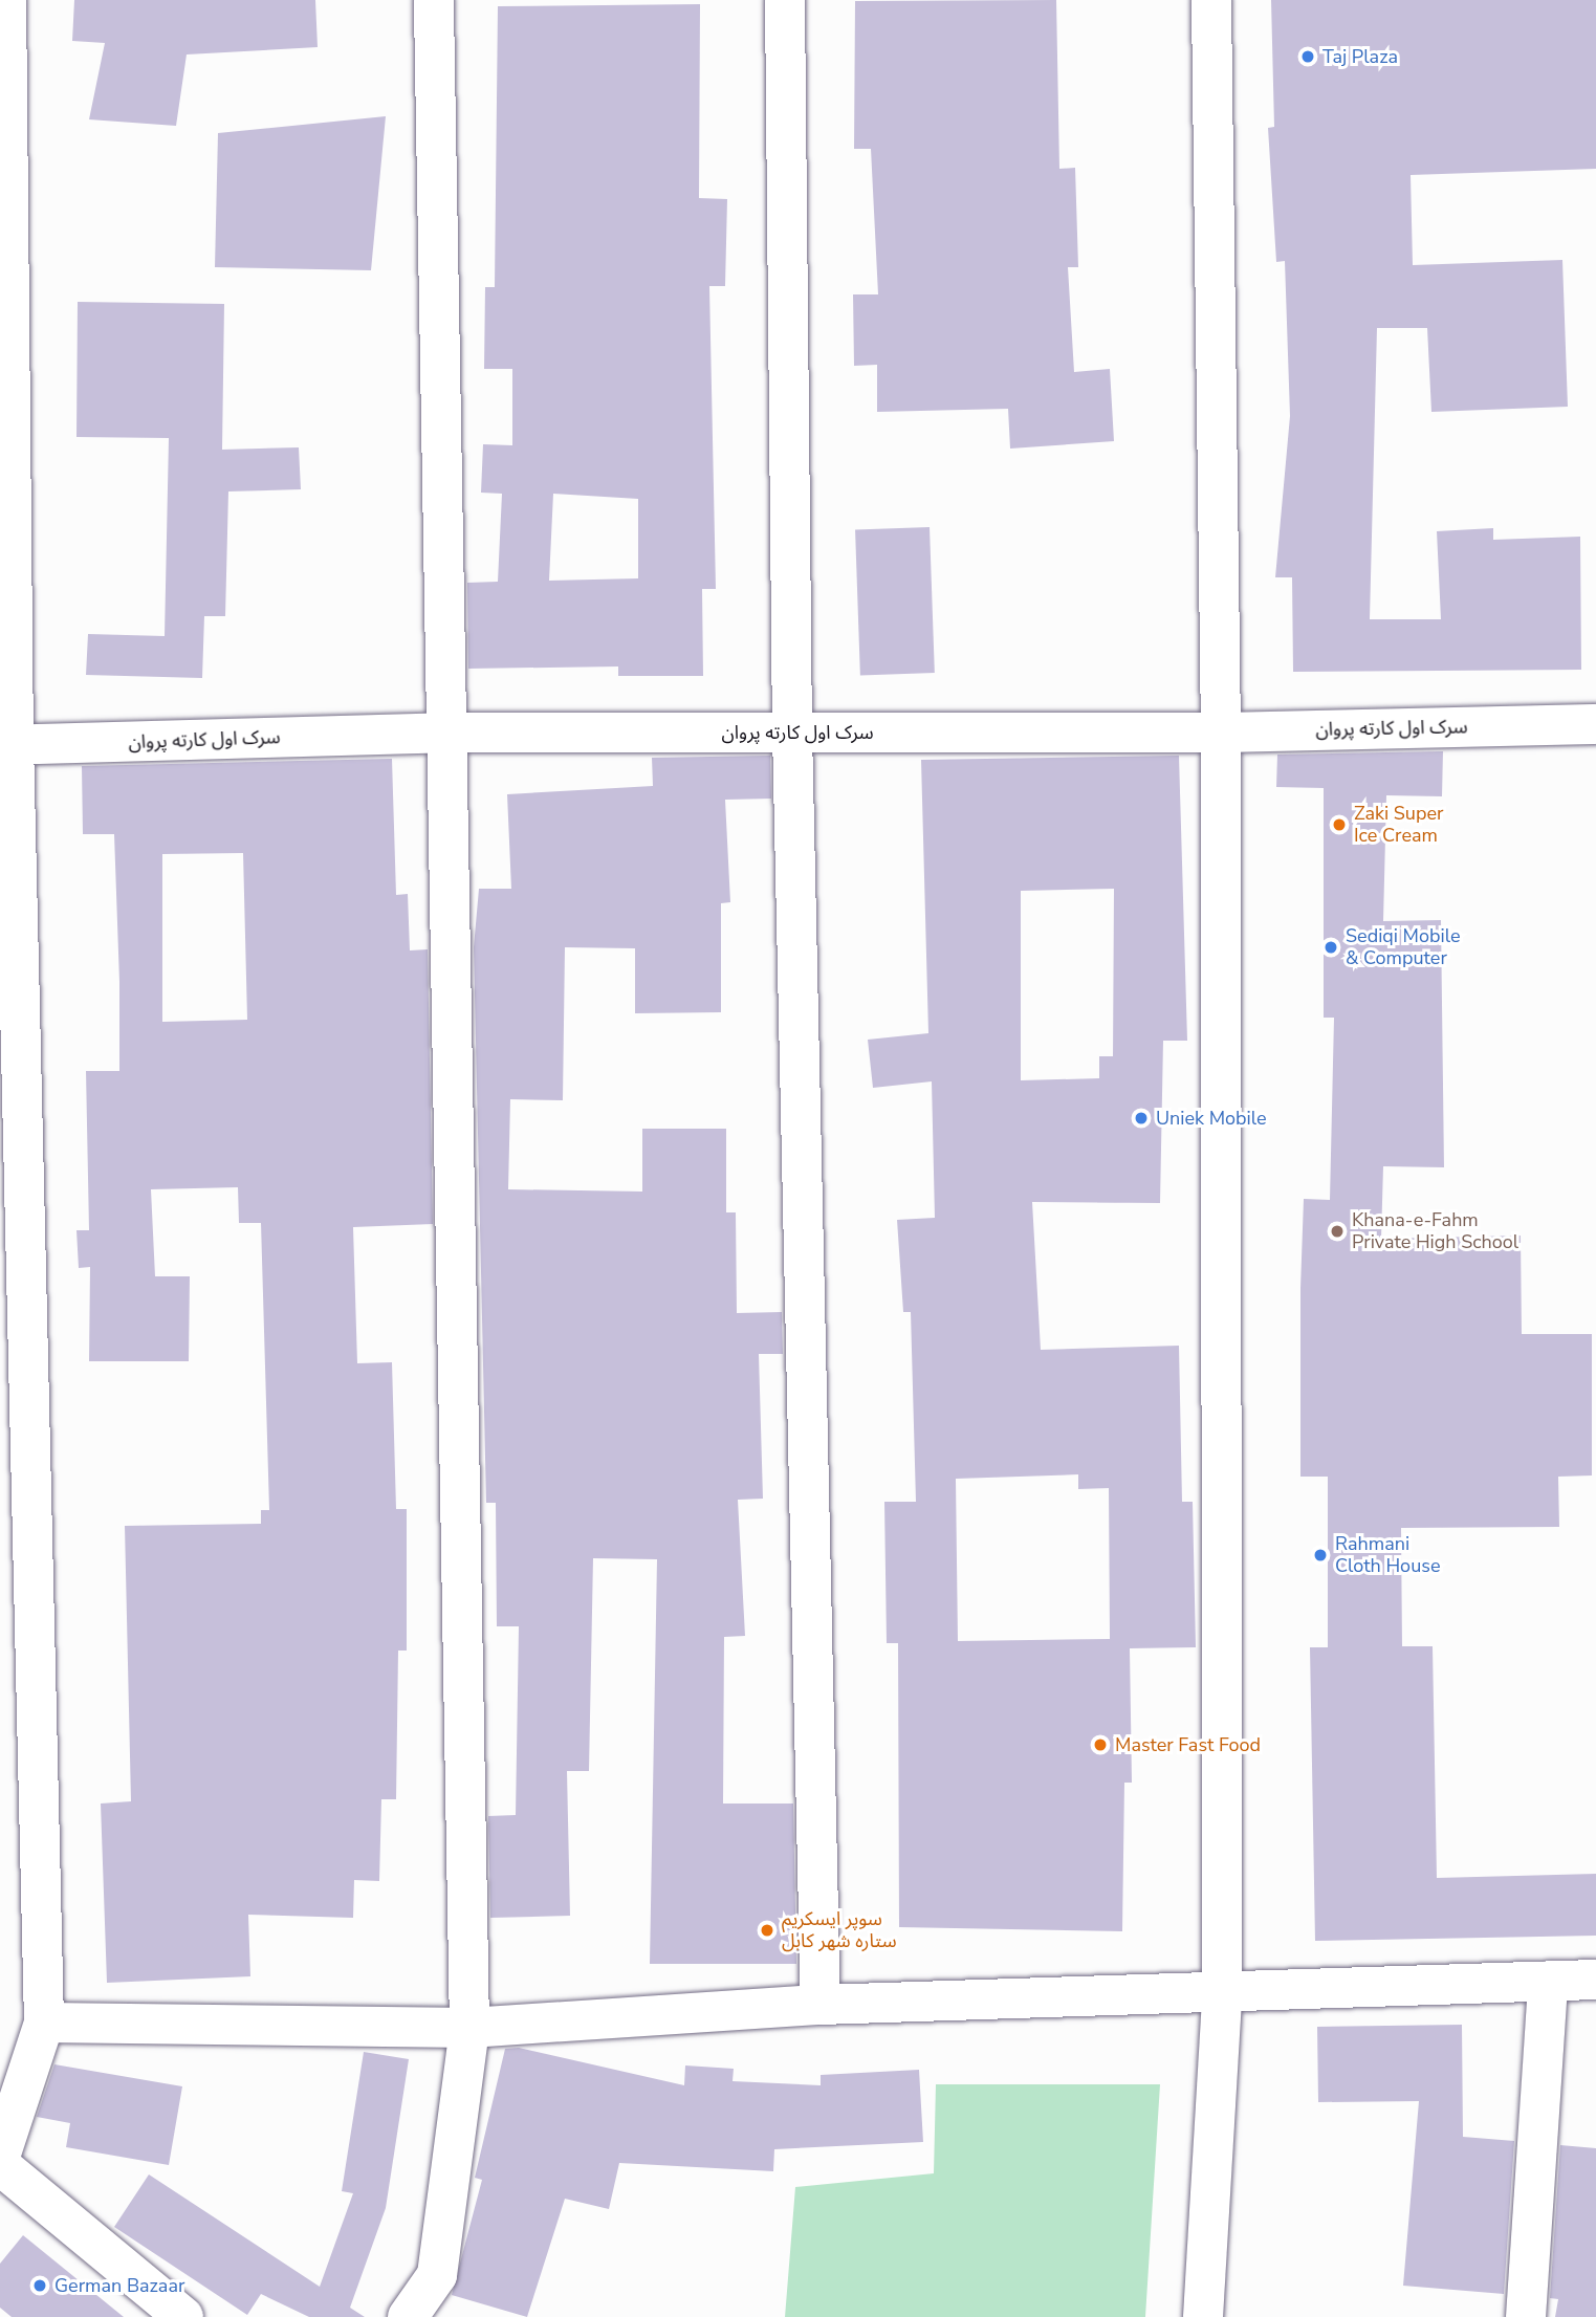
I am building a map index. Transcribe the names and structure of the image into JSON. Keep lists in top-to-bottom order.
{
  "streets": {
    "street": ["سرک اول کارته پروان"]
  },
  "places": [
    "Taj Plaza",
    "Zaki Super Ice Cream",
    "Sediqi Mobile & Computer",
    "Uniek Mobile",
    "Khana-e-Fahm Private High School",
    "Rahmani Cloth House",
    "Master Fast Food",
    "سوپر ایسکریم ستاره شهر کابل",
    "German Bazaar"
  ]
}
